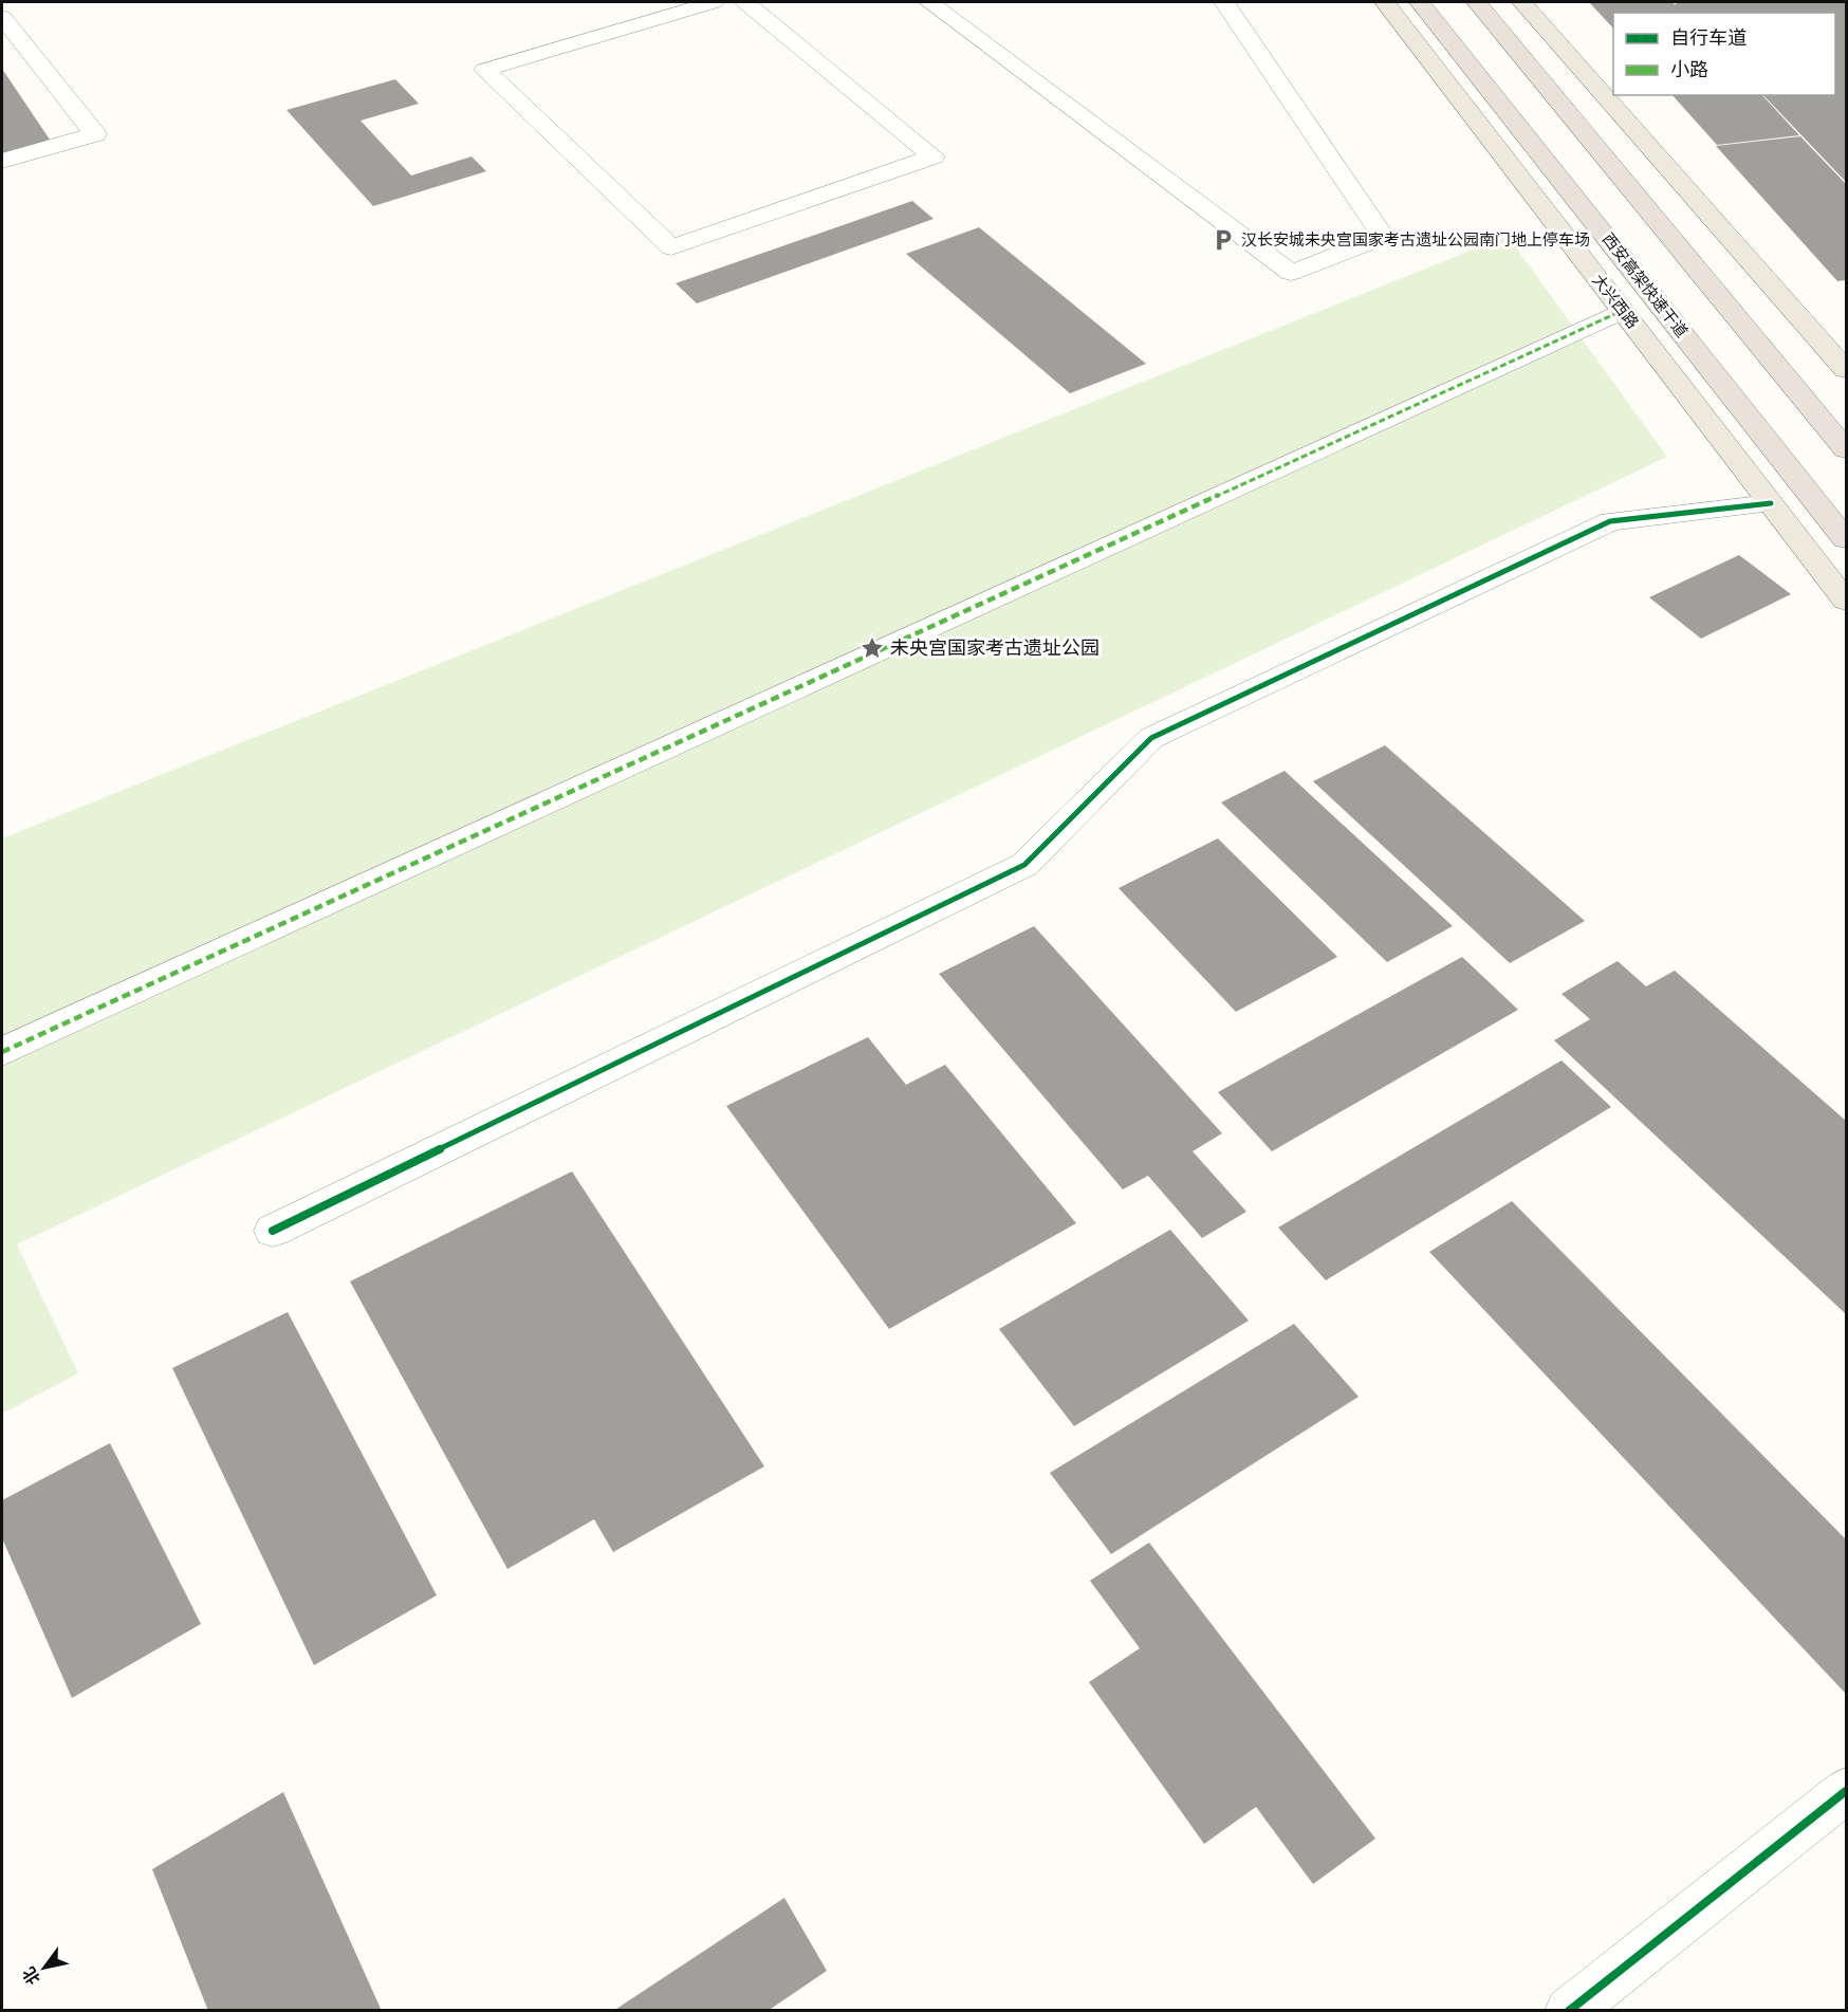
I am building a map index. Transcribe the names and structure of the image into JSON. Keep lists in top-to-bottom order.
{
  "streets": {
    "highway": ["西安高架快速干道"],
    "main road": ["大兴西路"]
  },
  "places": {
    "parking": ["汉长安城未央宫国家考古遗址公园南门地上停车场"],
    "place": ["未央宫国家考古遗址公园"]
  },
  "legend": ["自行车道", "小路"],
  "north": "bottom left"
}
